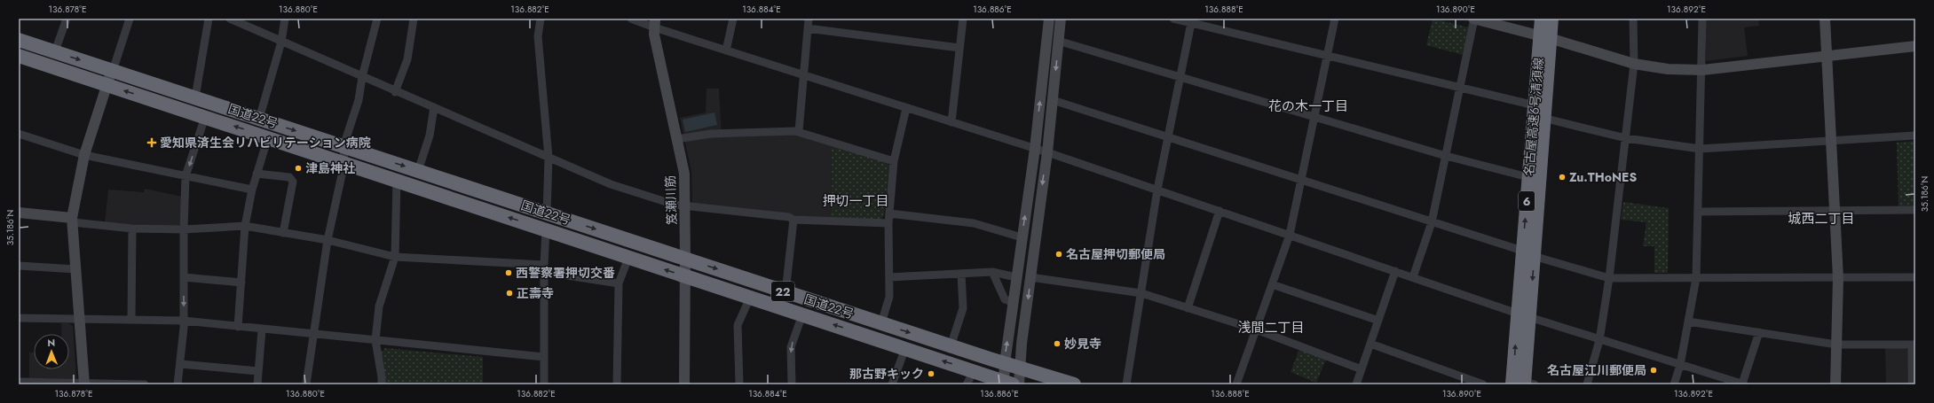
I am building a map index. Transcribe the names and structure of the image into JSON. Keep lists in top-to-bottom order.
{
  "streets": {
    "highway": [
      "国道22号",
      "名古屋高速6号清須線",
      "6",
      "22"
    ],
    "street": ["笈瀬川筋"]
  },
  "crossings": [
    ["国道22号", "笈瀬川筋"]
  ],
  "districts": [
    "花の木一丁目",
    "押切一丁目",
    "城西二丁目",
    "浅間二丁目"
  ],
  "places": {
    "health": ["愛知県済生会リハビリテーション病院"],
    "other": [
      "津島神社",
      "Zu.THoNES",
      "名古屋押切郵便局",
      "西警察署押切交番",
      "正壽寺",
      "妙見寺",
      "名古屋江川郵便局",
      "那古野キック"
    ]
  },
  "north": "top",
  "coordinates": [
    "136.878°E",
    "136.880°E",
    "136.882°E",
    "136.884°E",
    "136.886°E",
    "136.888°E",
    "136.890°E",
    "136.892°E",
    "35.186°N"
  ]
}
